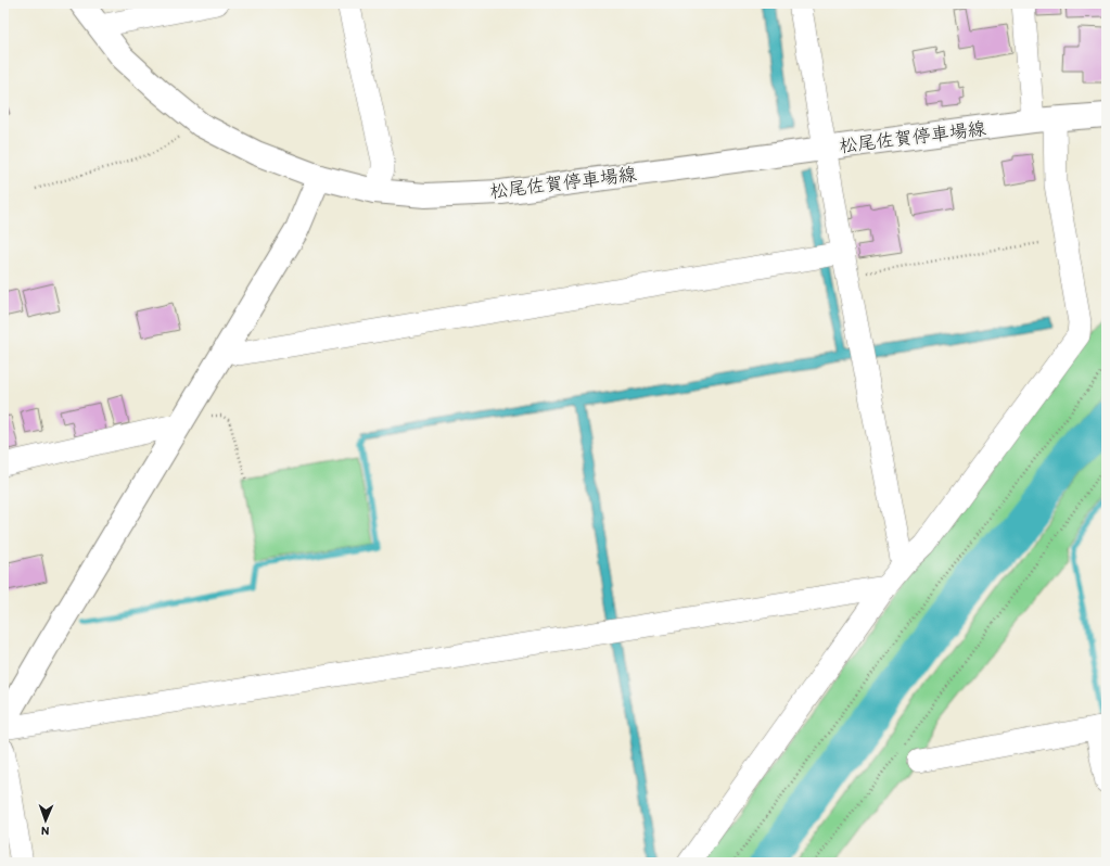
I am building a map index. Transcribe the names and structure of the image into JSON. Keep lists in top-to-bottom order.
{
  "streets": {
    "main road": ["松尾佐賀停車場線"]
  },
  "north": "bottom"
}
